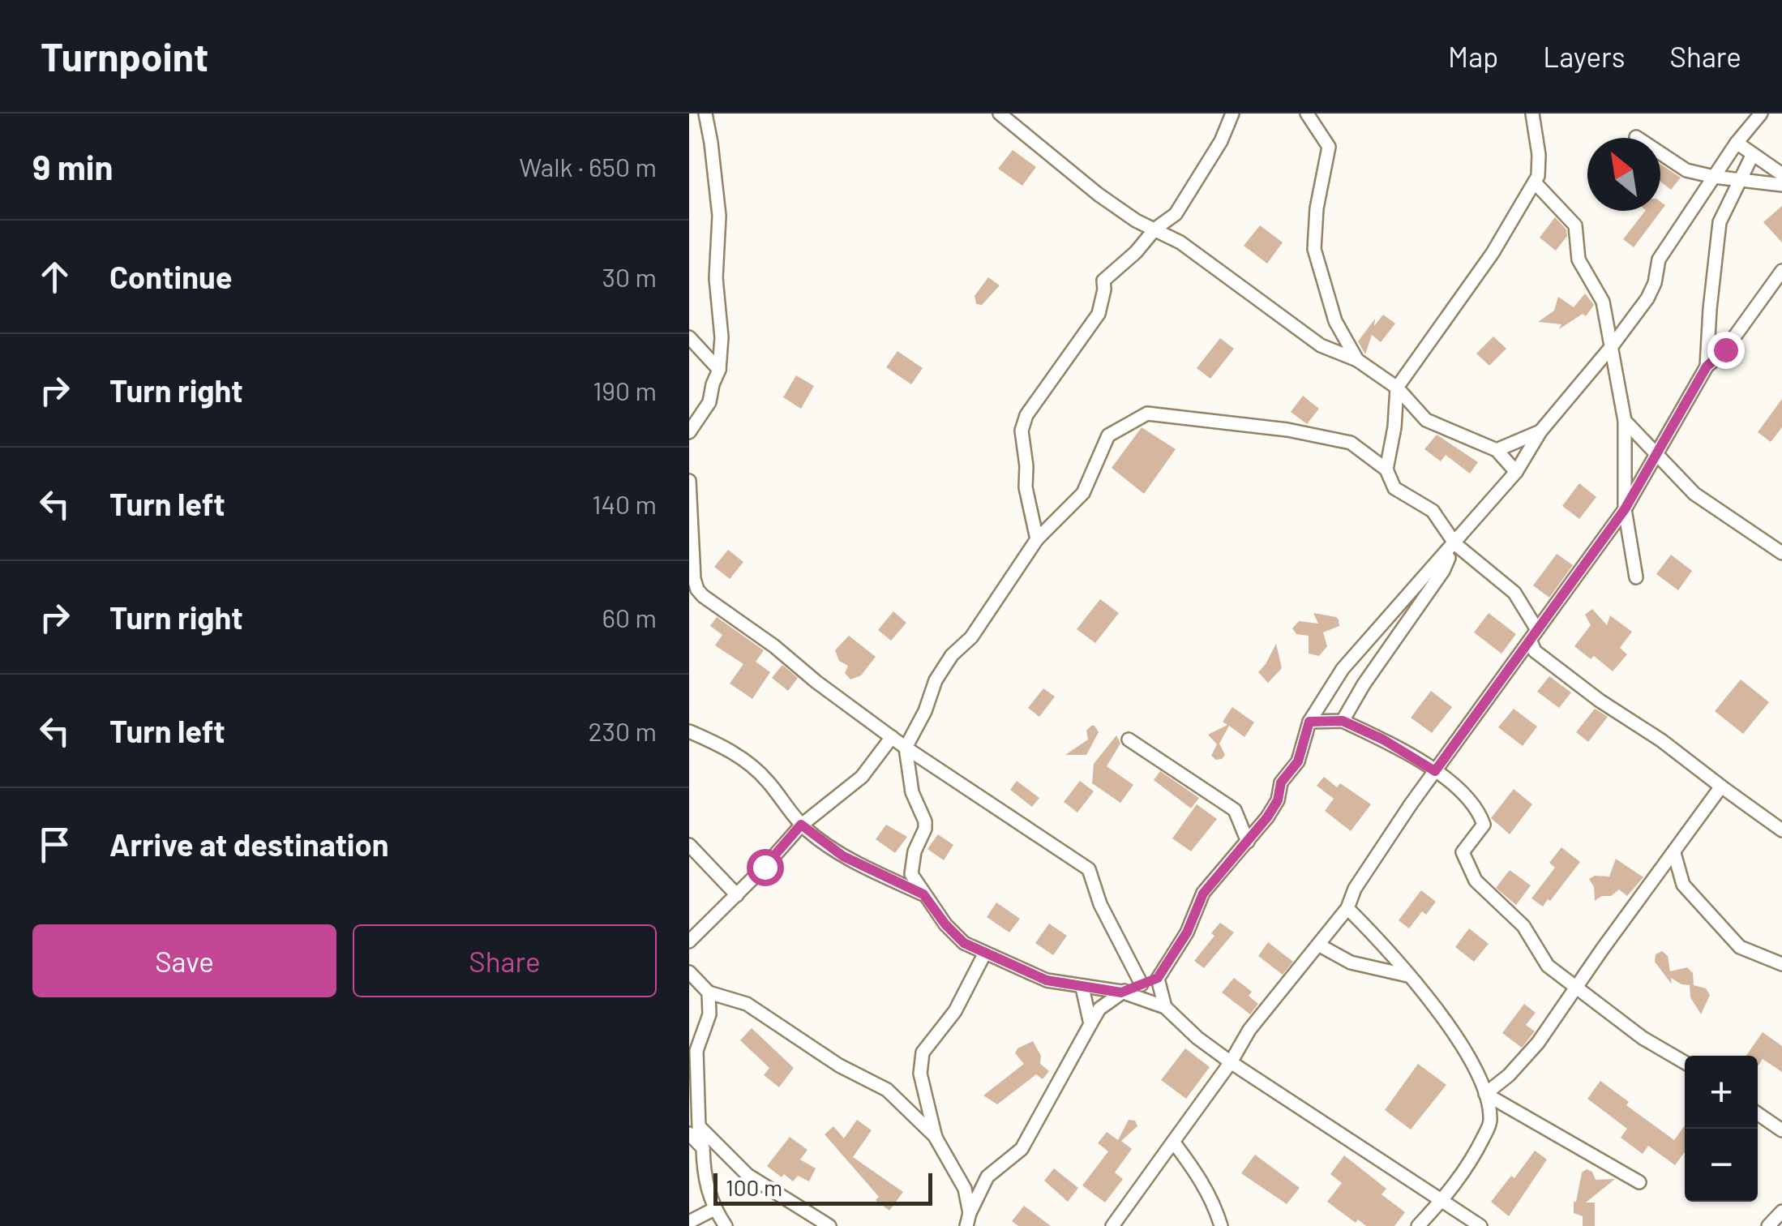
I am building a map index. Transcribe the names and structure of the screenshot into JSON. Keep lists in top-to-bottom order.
{
  "scale_bar": "100 m",
  "north": "top left",
  "page": {
    "header": "Turnpoint",
    "nav": ["Map", "Layers", "Share"],
    "heading": ["9 min", "Walk · 650 m"],
    "list": [
      ["Continue", "30 m"],
      ["Turn right", "190 m"],
      ["Turn left", "140 m"],
      ["Turn right", "60 m"],
      ["Turn left", "230 m"],
      "Arrive at destination"
    ],
    "buttons": ["Save", "Share"],
    "map_buttons": ["+", "−"],
    "scale": "100 m"
  }
}
